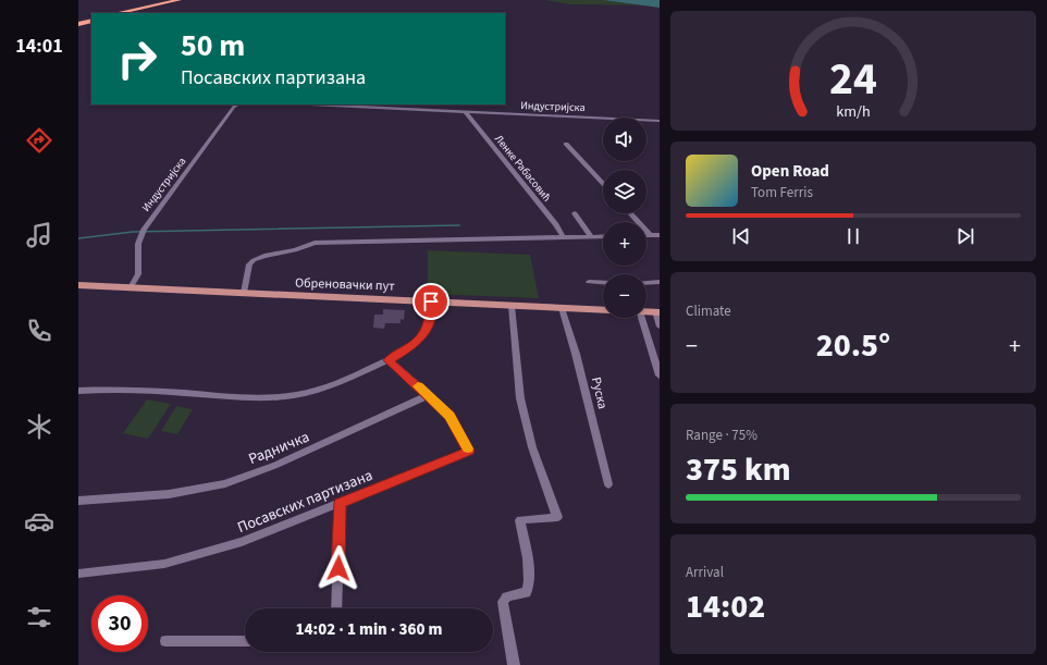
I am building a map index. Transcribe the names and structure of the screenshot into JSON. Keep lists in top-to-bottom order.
{
  "streets": {
    "main road": ["Обреновачки пут"],
    "street": [
      "Индустријска",
      "Ленке Рабасовић",
      "Руска",
      "Радничка",
      "Посавских партизана"
    ]
  },
  "crossings": [
    ["Индустријска", "Ленке Рабасовић"],
    ["Индустријска", "Обреновачки пут"],
    ["Обреновачки пут", "Руска"],
    ["Радничка", "Посавских партизана"]
  ],
  "page": {
    "tabs": "14:01",
    "turn": ["50 m", "Посавских партизана"],
    "map_buttons": ["+", "−"],
    "song": ["Open Road", "Tom Ferris"],
    "tile": [
      "Climate",
      ["Range · 75%", "375 km"],
      ["Arrival", "14:02"]
    ],
    "heat": ["−", "20.5°", "+"],
    "limit": "30",
    "trip": "14:02 · 1 min · 360 m",
    "gauge": ["24", "km/h"]
  }
}
